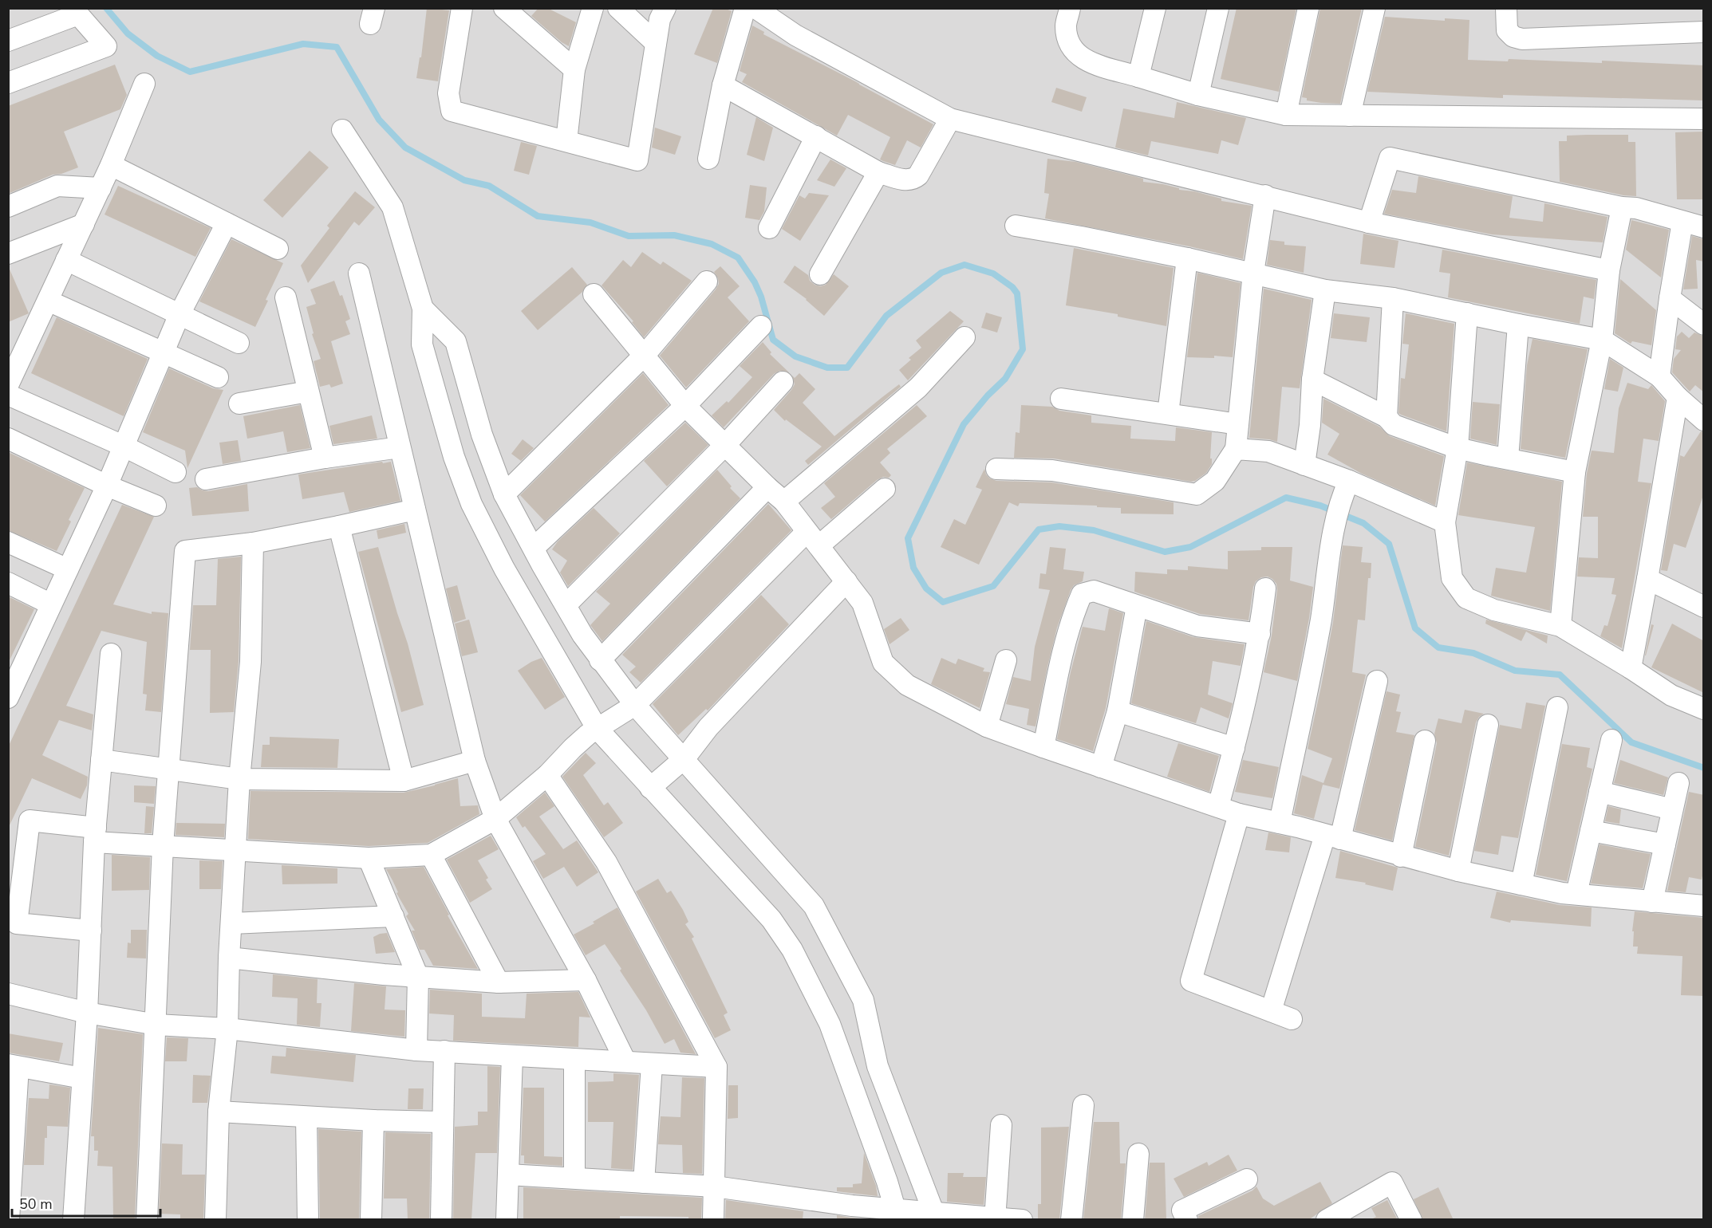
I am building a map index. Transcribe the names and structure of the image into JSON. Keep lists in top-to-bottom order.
{
  "scale_bar": "50 m"
}
